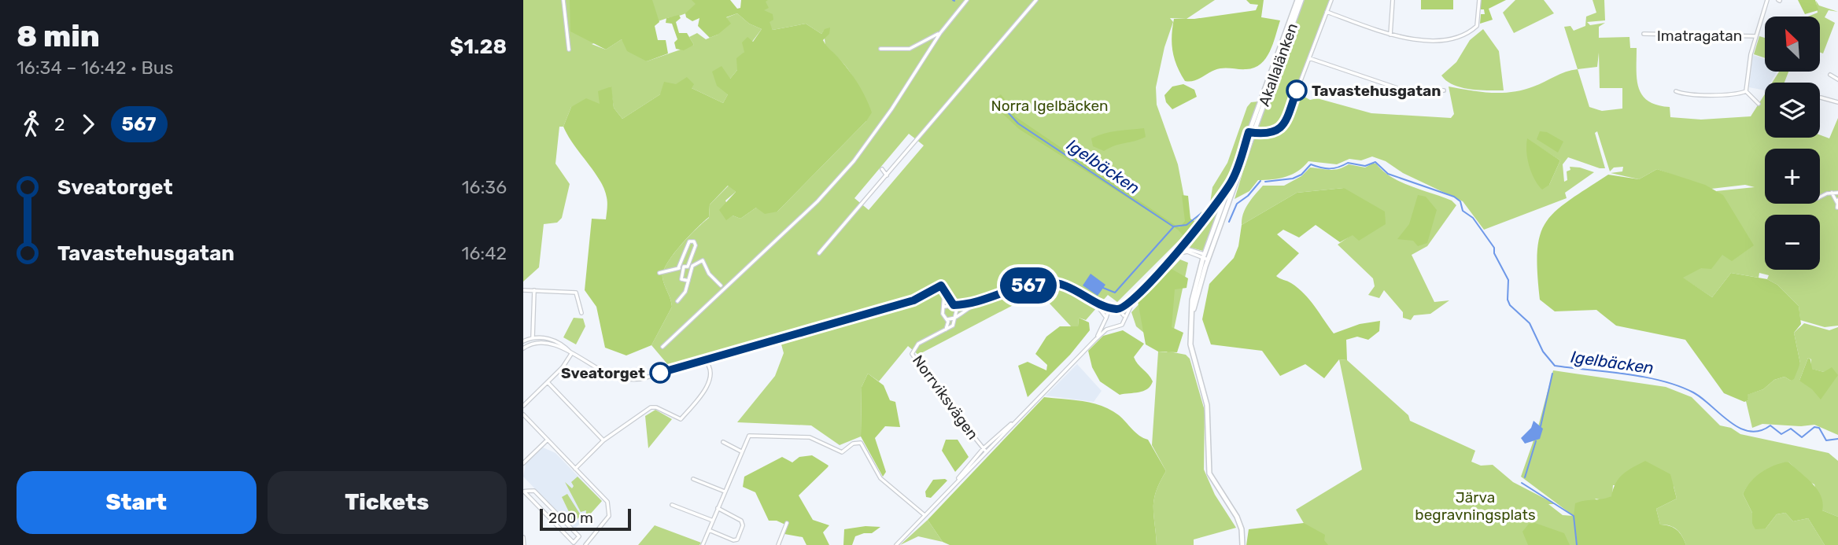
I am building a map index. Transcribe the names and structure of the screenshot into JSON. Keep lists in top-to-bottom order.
{
  "streets": {
    "main road": ["Akallalänken"],
    "street": ["Imatragatan", "Norrviksvägen"]
  },
  "water": ["Igelbäcken"],
  "parks": ["Norra Igelbäcken", "Järva begravningsplats"],
  "places": ["Tavastehusgatan", "Sveatorget"],
  "lines": ["bus line 567"],
  "scale_bar": "200 m",
  "north": "top left",
  "page": {
    "heading": ["8 min", "16:34 – 16:42 · Bus", "$1.28"],
    "on_map": "567",
    "map_buttons": ["+", "−"],
    "legs": ["2", "567"],
    "list": [
      {
        "name": "Sveatorget",
        "value": "16:36"
      },
      {
        "name": "Tavastehusgatan",
        "value": "16:42"
      }
    ],
    "buttons": ["Start", "Tickets"],
    "scale": "200 m"
  }
}
